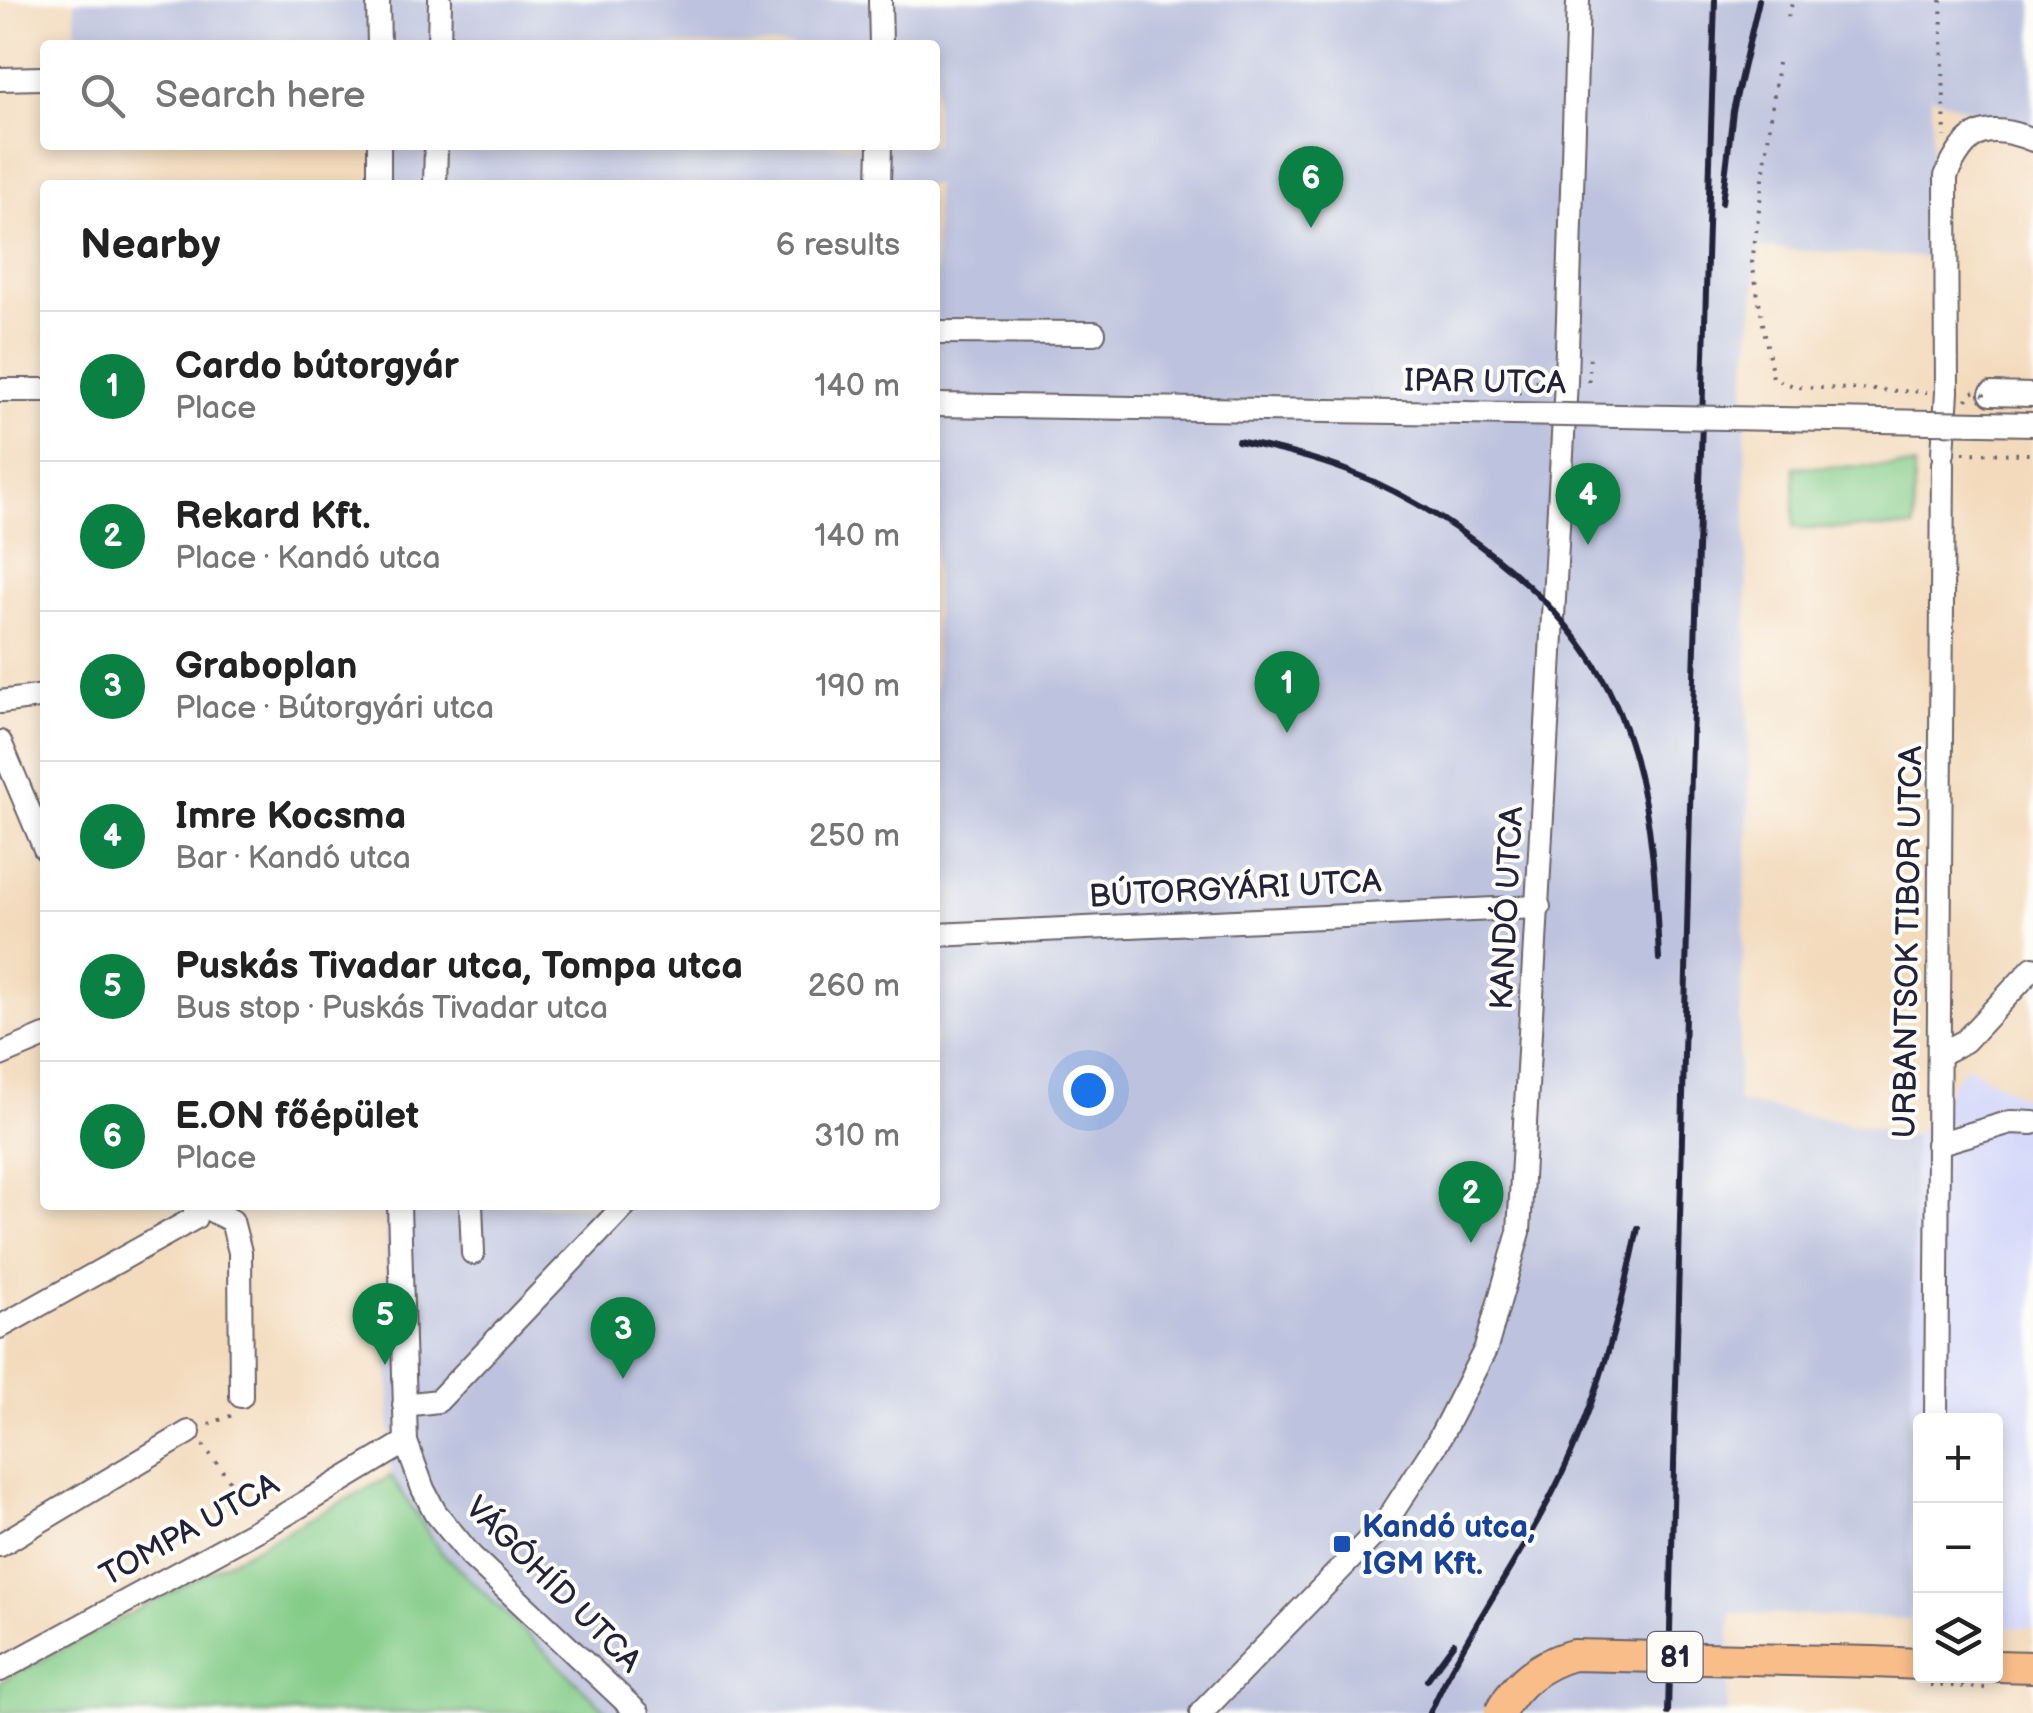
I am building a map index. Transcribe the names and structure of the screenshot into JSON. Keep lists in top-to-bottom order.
{
  "streets": {
    "main road": ["81"],
    "street": [
      "IPAR UTCA",
      "BÚTORGYÁRI UTCA",
      "KANDÓ UTCA",
      "URBANTSOK TIBOR UTCA",
      "TOMPA UTCA",
      "VÁGÓHÍD UTCA"
    ]
  },
  "crossings": [
    ["BÚTORGYÁRI UTCA", "KANDÓ UTCA"],
    ["TOMPA UTCA", "VÁGÓHÍD UTCA"]
  ],
  "places": {
    "transit": ["Kandó utca, IGM Kft."]
  },
  "page": {
    "search": "Search here",
    "pins": [
      "6",
      "4",
      "1",
      "2",
      "5",
      "3"
    ],
    "heading": ["Nearby", "6 results"],
    "list": [
      {
        "mark": "1",
        "name": "Cardo bútorgyár",
        "note": "Place",
        "value": "140 m"
      },
      {
        "mark": "2",
        "name": "Rekard Kft.",
        "note": "Place · Kandó utca",
        "value": "140 m"
      },
      {
        "mark": "3",
        "name": "Graboplan",
        "note": "Place · Bútorgyári utca",
        "value": "190 m"
      },
      {
        "mark": "4",
        "name": "Imre Kocsma",
        "note": "Bar · Kandó utca",
        "value": "250 m"
      },
      {
        "mark": "5",
        "name": "Puskás Tivadar utca, Tompa utca",
        "note": "Bus stop · Puskás Tivadar utca",
        "value": "260 m"
      },
      {
        "mark": "6",
        "name": "E.ON főépület",
        "note": "Place",
        "value": "310 m"
      }
    ],
    "map_buttons": ["+", "−"]
  }
}
